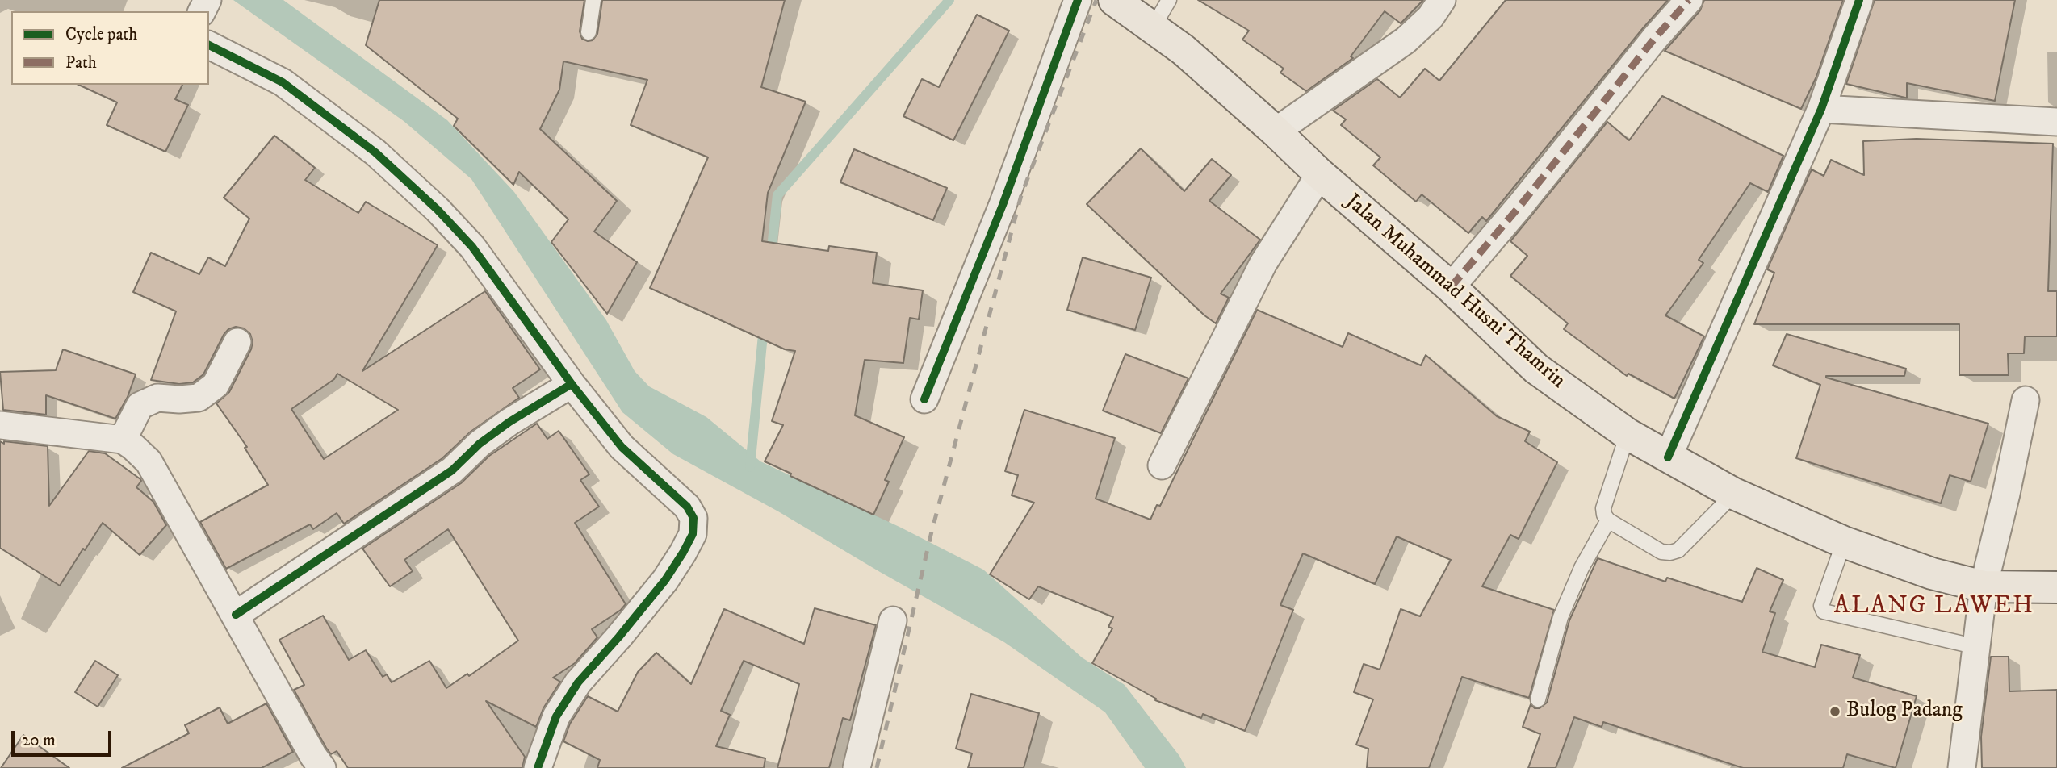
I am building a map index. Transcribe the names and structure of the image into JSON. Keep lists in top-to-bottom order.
{
  "streets": {
    "main road": ["Jalan Muhammad Husni Thamrin"]
  },
  "districts": ["ALANG LAWEH"],
  "places": ["Bulog Padang"],
  "legend": ["Cycle path", "Path"],
  "scale_bar": "20 m"
}
